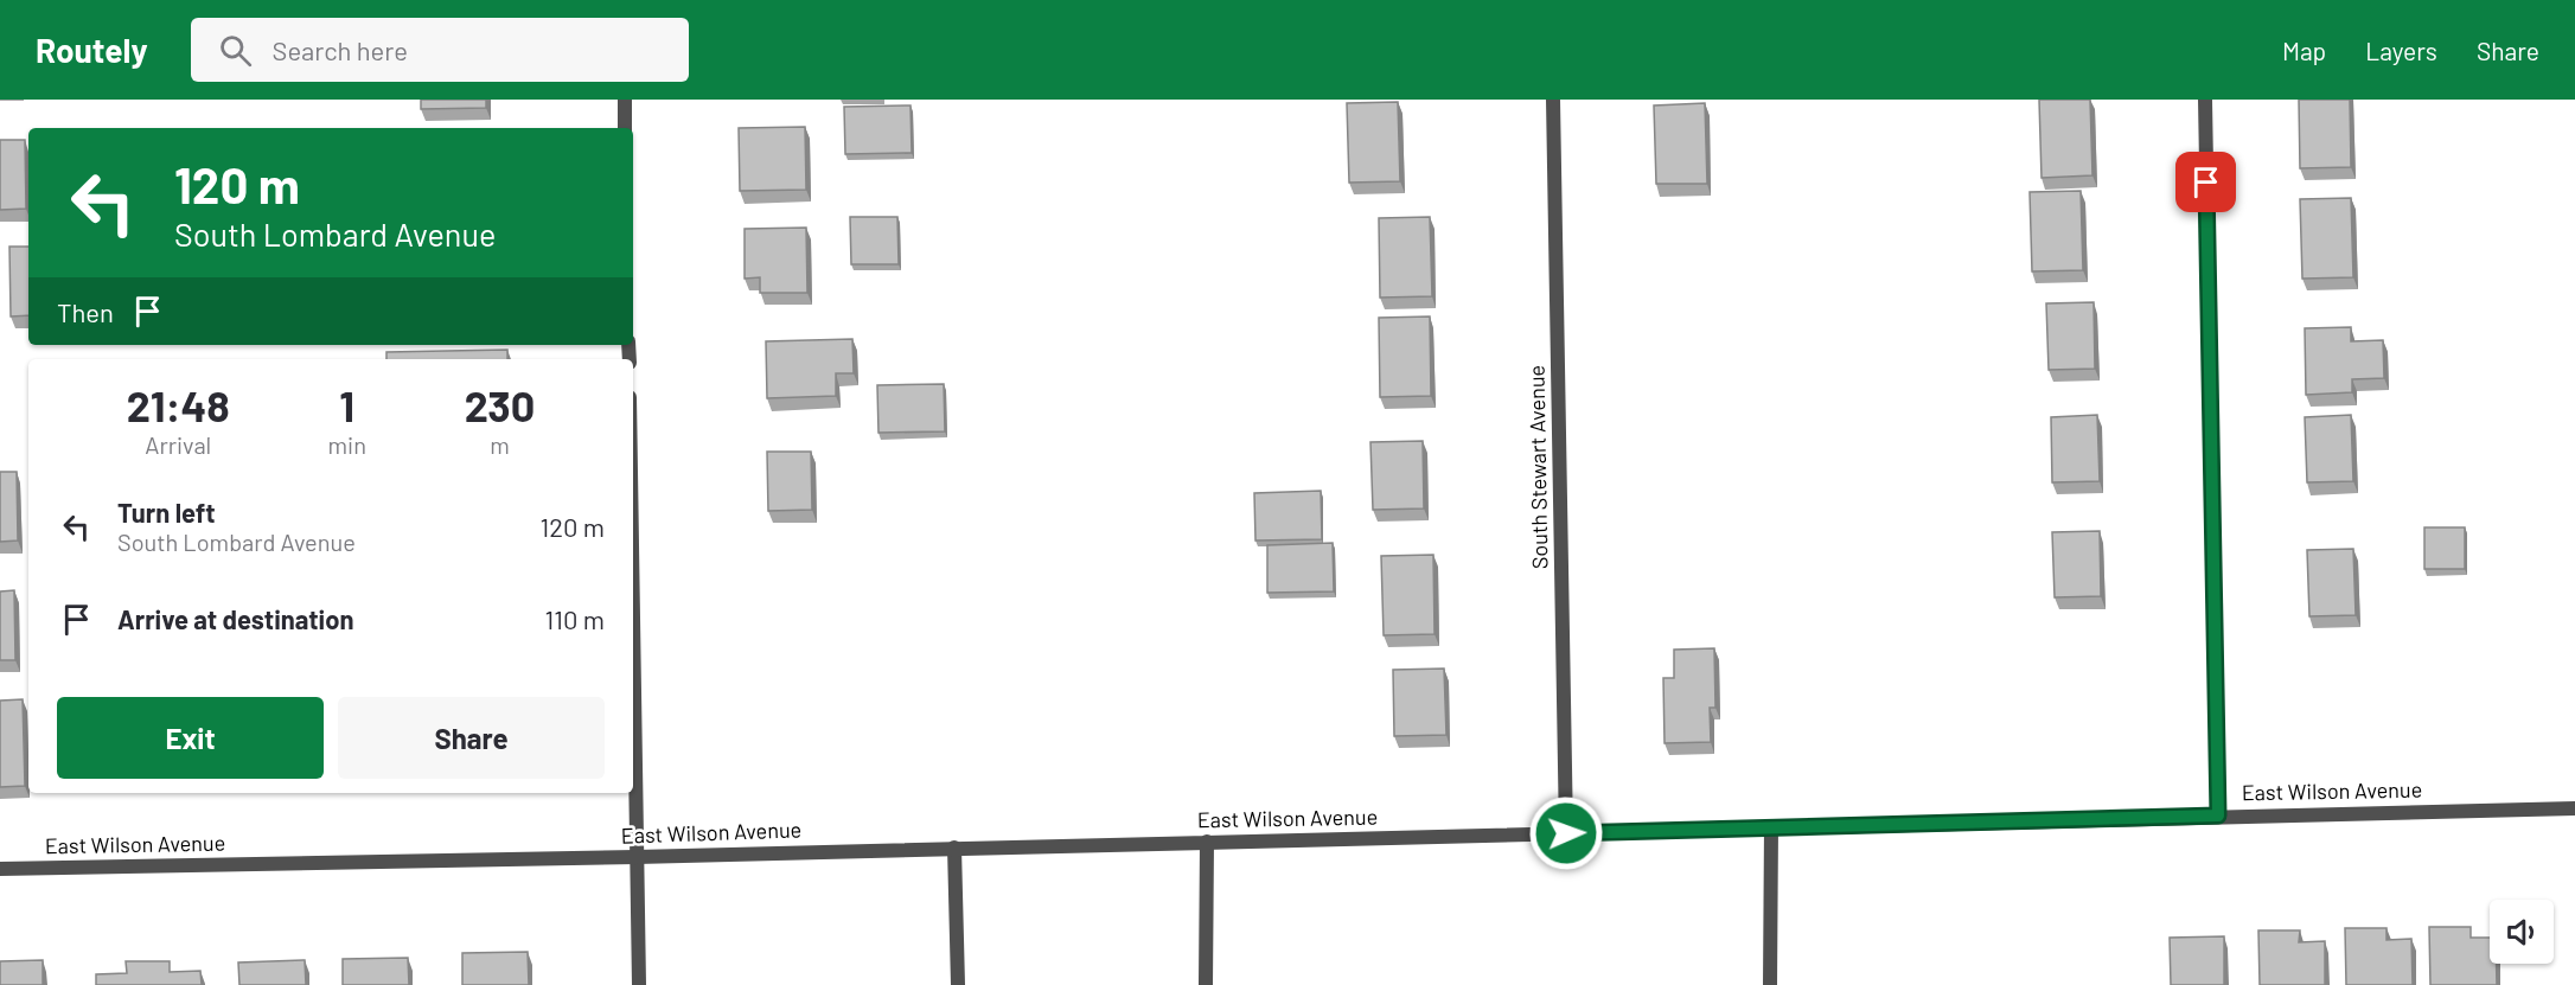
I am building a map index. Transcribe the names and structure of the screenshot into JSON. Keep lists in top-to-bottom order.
{
  "streets": {
    "street": ["South Stewart Avenue", "East Wilson Avenue"]
  },
  "crossings": [
    ["South Stewart Avenue", "East Wilson Avenue"]
  ],
  "page": {
    "header": "Routely",
    "search": "Search here",
    "nav": ["Map", "Layers", "Share"],
    "turn": ["120 m", "South Lombard Avenue"],
    "then": "Then",
    "eta": [
      "21:48",
      "Arrival",
      "1",
      "min",
      "230",
      "m"
    ],
    "list": [
      {
        "name": "Turn left",
        "note": "South Lombard Avenue",
        "value": "120 m"
      },
      {
        "name": "Arrive at destination",
        "value": "110 m"
      }
    ],
    "buttons": ["Exit", "Share"]
  }
}
